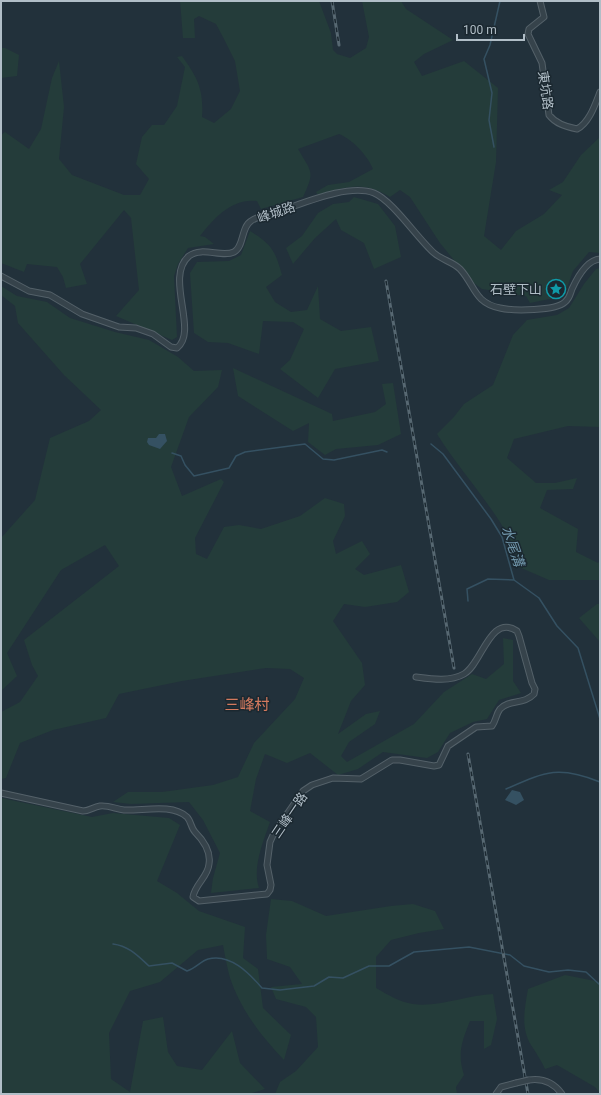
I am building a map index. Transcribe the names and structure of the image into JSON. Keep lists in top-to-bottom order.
{
  "streets": {
    "street": ["東坑路", "峰城路", "三峰一路"]
  },
  "districts": ["三峰村"],
  "water": ["水尾溝"],
  "places": {
    "place": ["石壁下山"]
  },
  "scale_bar": "100 m"
}
